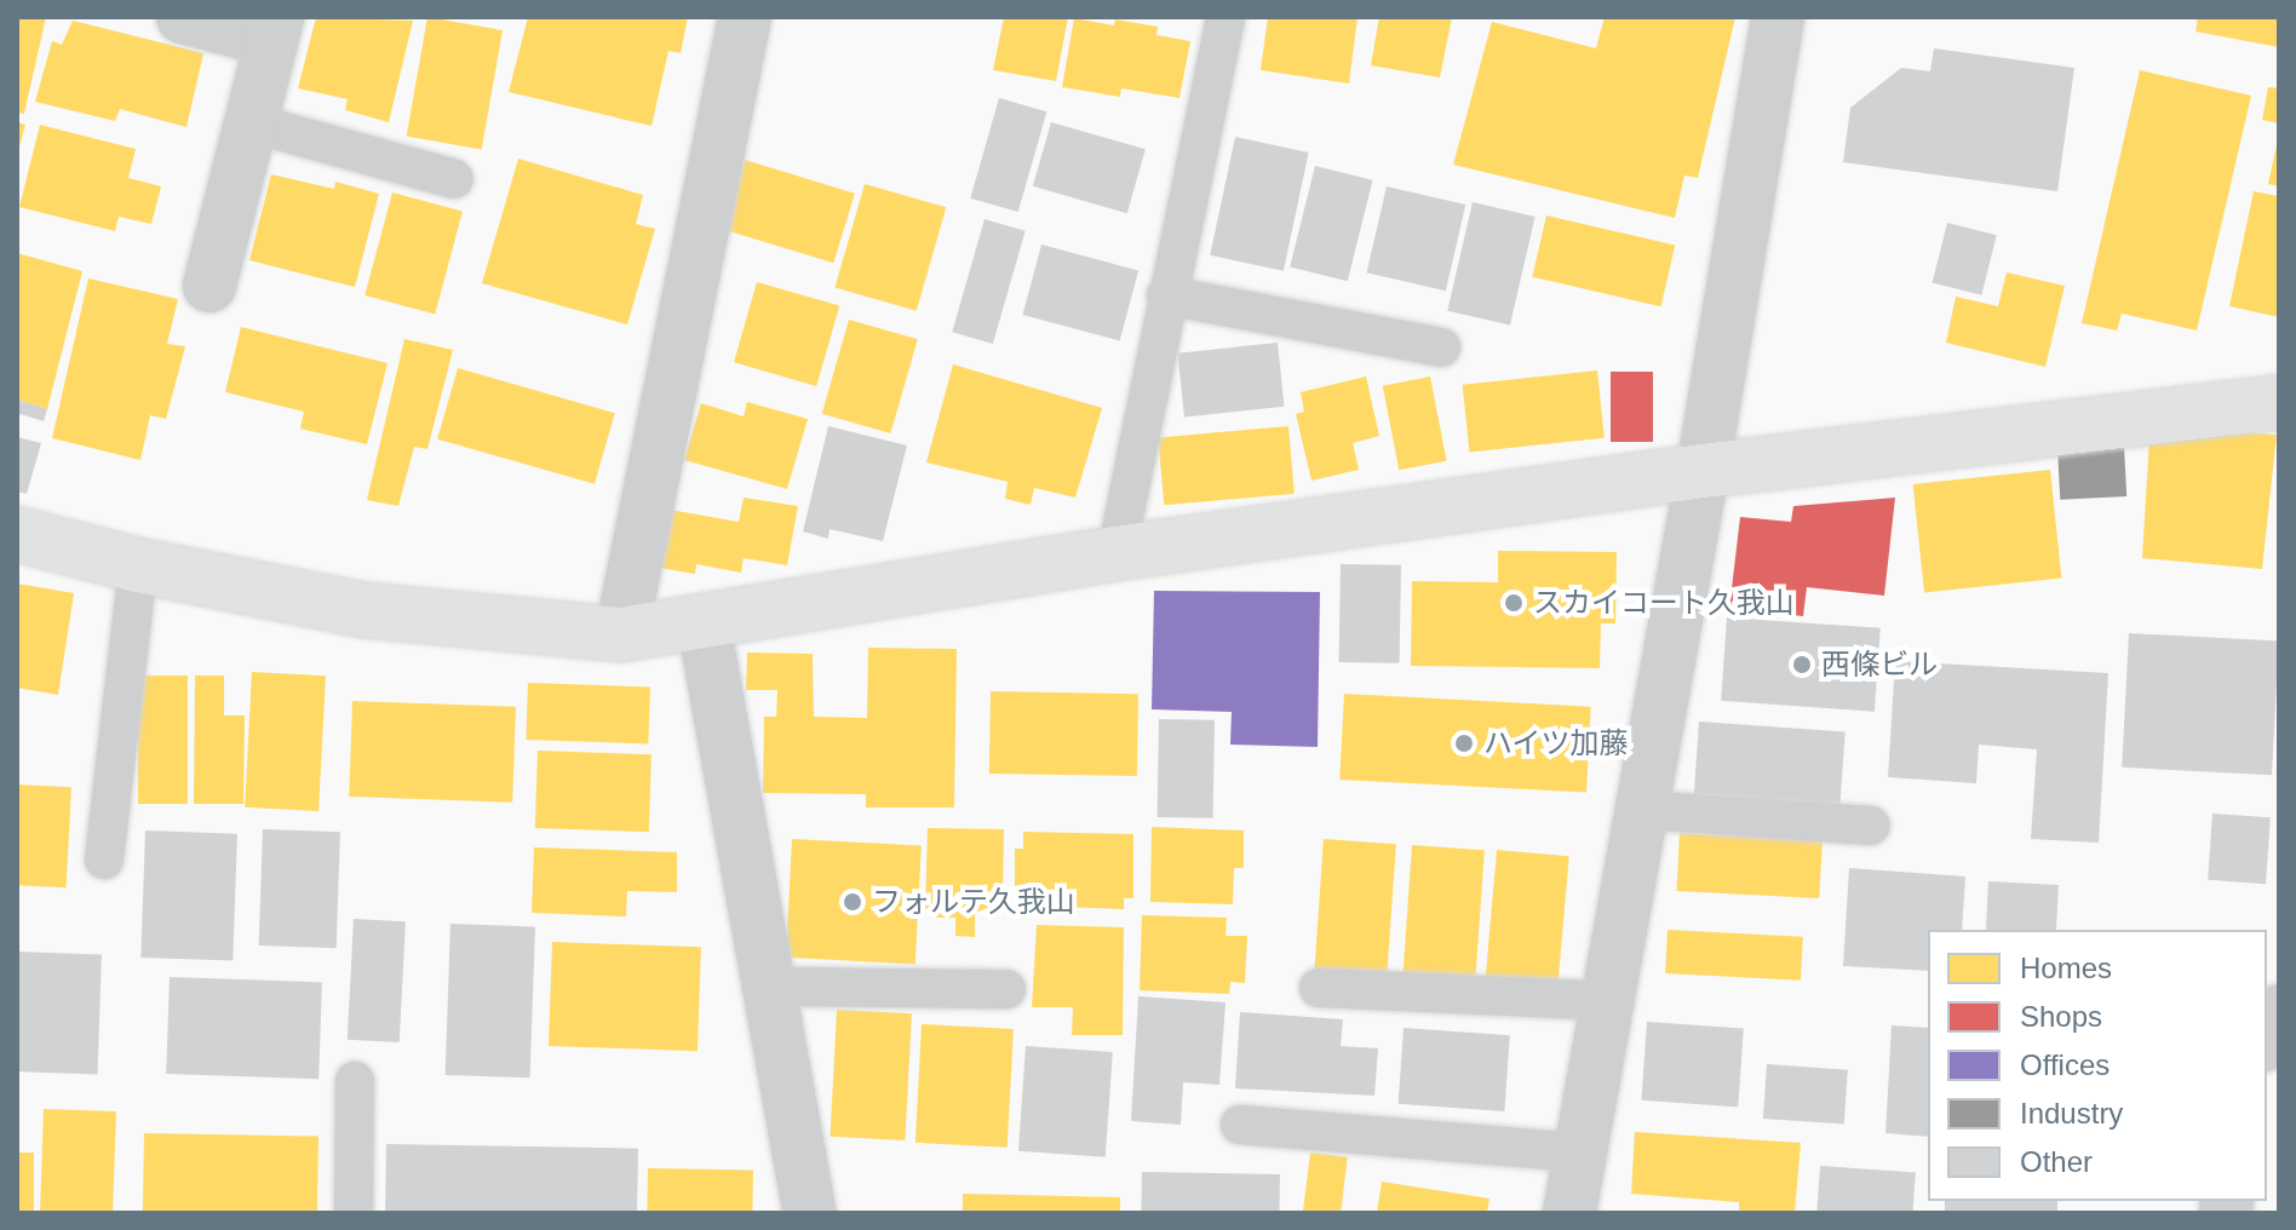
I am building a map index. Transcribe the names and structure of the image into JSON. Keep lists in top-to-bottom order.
{
  "places": [
    "スカイコート久我山",
    "西條ビル",
    "ハイツ加藤",
    "フォルテ久我山"
  ],
  "legend": [
    "Homes",
    "Shops",
    "Offices",
    "Industry",
    "Other"
  ]
}
